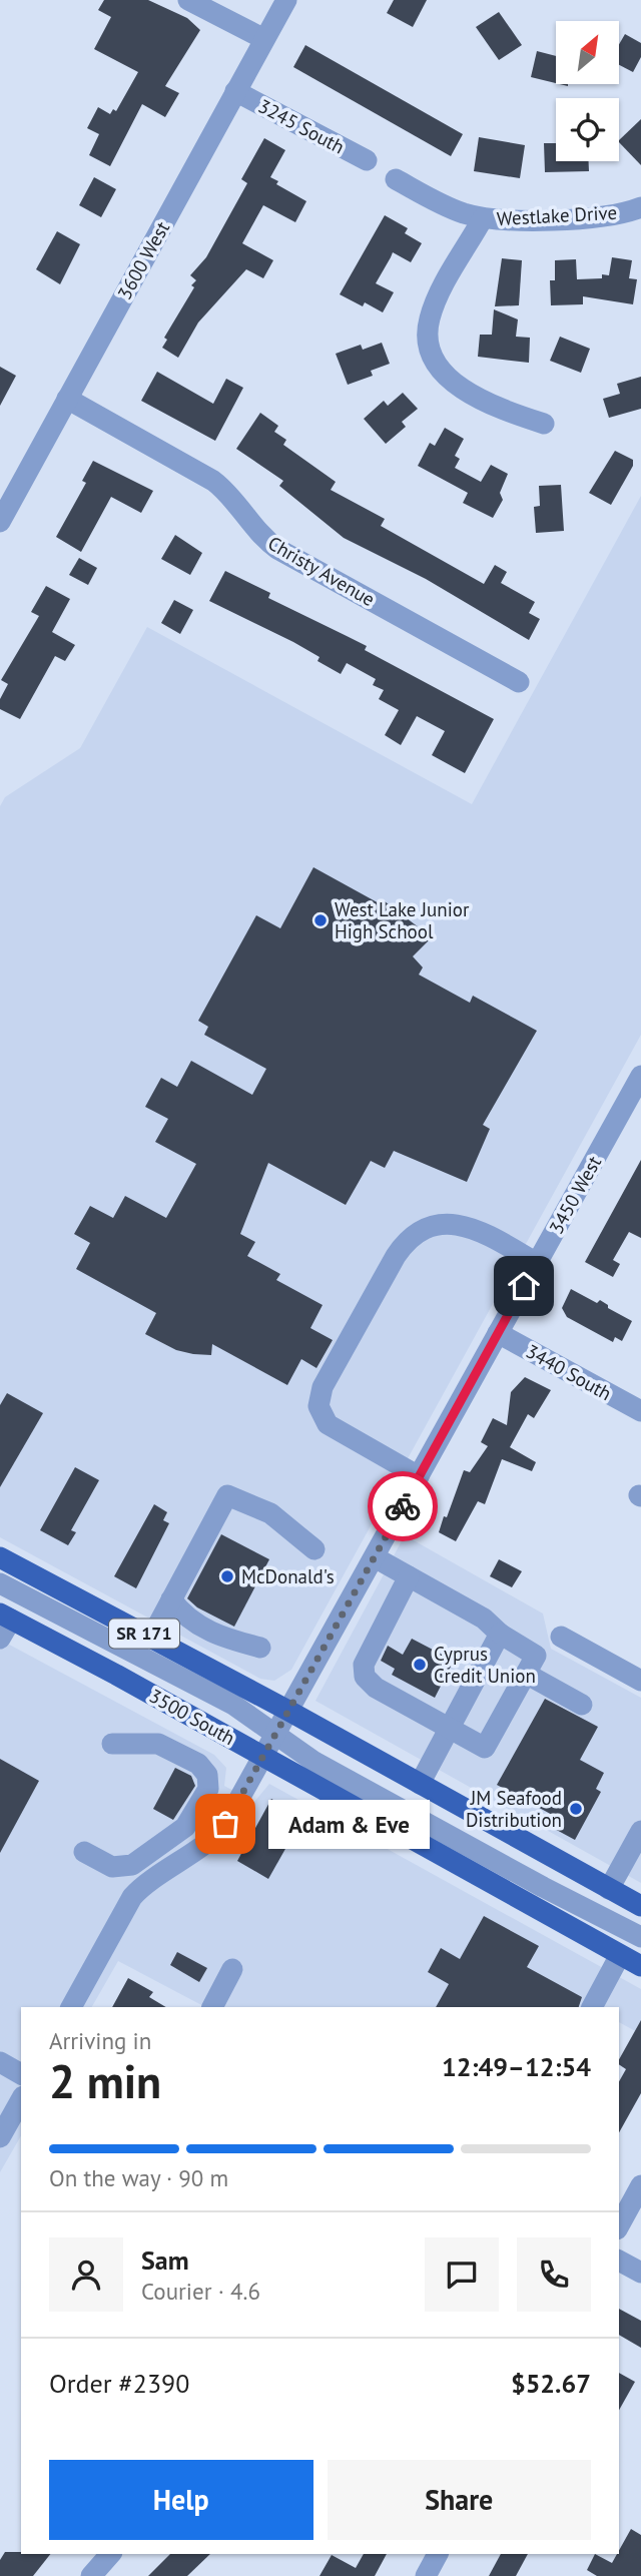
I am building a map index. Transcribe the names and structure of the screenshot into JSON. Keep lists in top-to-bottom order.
{
  "streets": {
    "main road": ["SR 171", "3500 South"],
    "street": [
      "3245 South",
      "Westlake Drive",
      "3600 West",
      "Christy Avenue",
      "3450 West",
      "3440 South"
    ]
  },
  "crossings": [
    ["3245 South", "3600 West"],
    ["3600 West", "Christy Avenue"],
    ["3450 West", "3440 South"],
    ["3450 West", "SR 171"],
    ["3450 West", "3500 South"]
  ],
  "places": [
    "West Lake Junior High School",
    "McDonald's",
    "Cyprus Credit Union",
    "JM Seafood Distribution",
    "Adam & Eve"
  ],
  "north": "top right",
  "page": {
    "bubble": "Adam & Eve",
    "heading": ["2 min", "Arriving in", "12:49–12:54"],
    "panel": [
      "Sam",
      "Courier · 4.6",
      "Order #2390",
      "$52.67"
    ],
    "bar": "On the way · 90 m",
    "buttons": ["Help", "Share"]
  }
}
